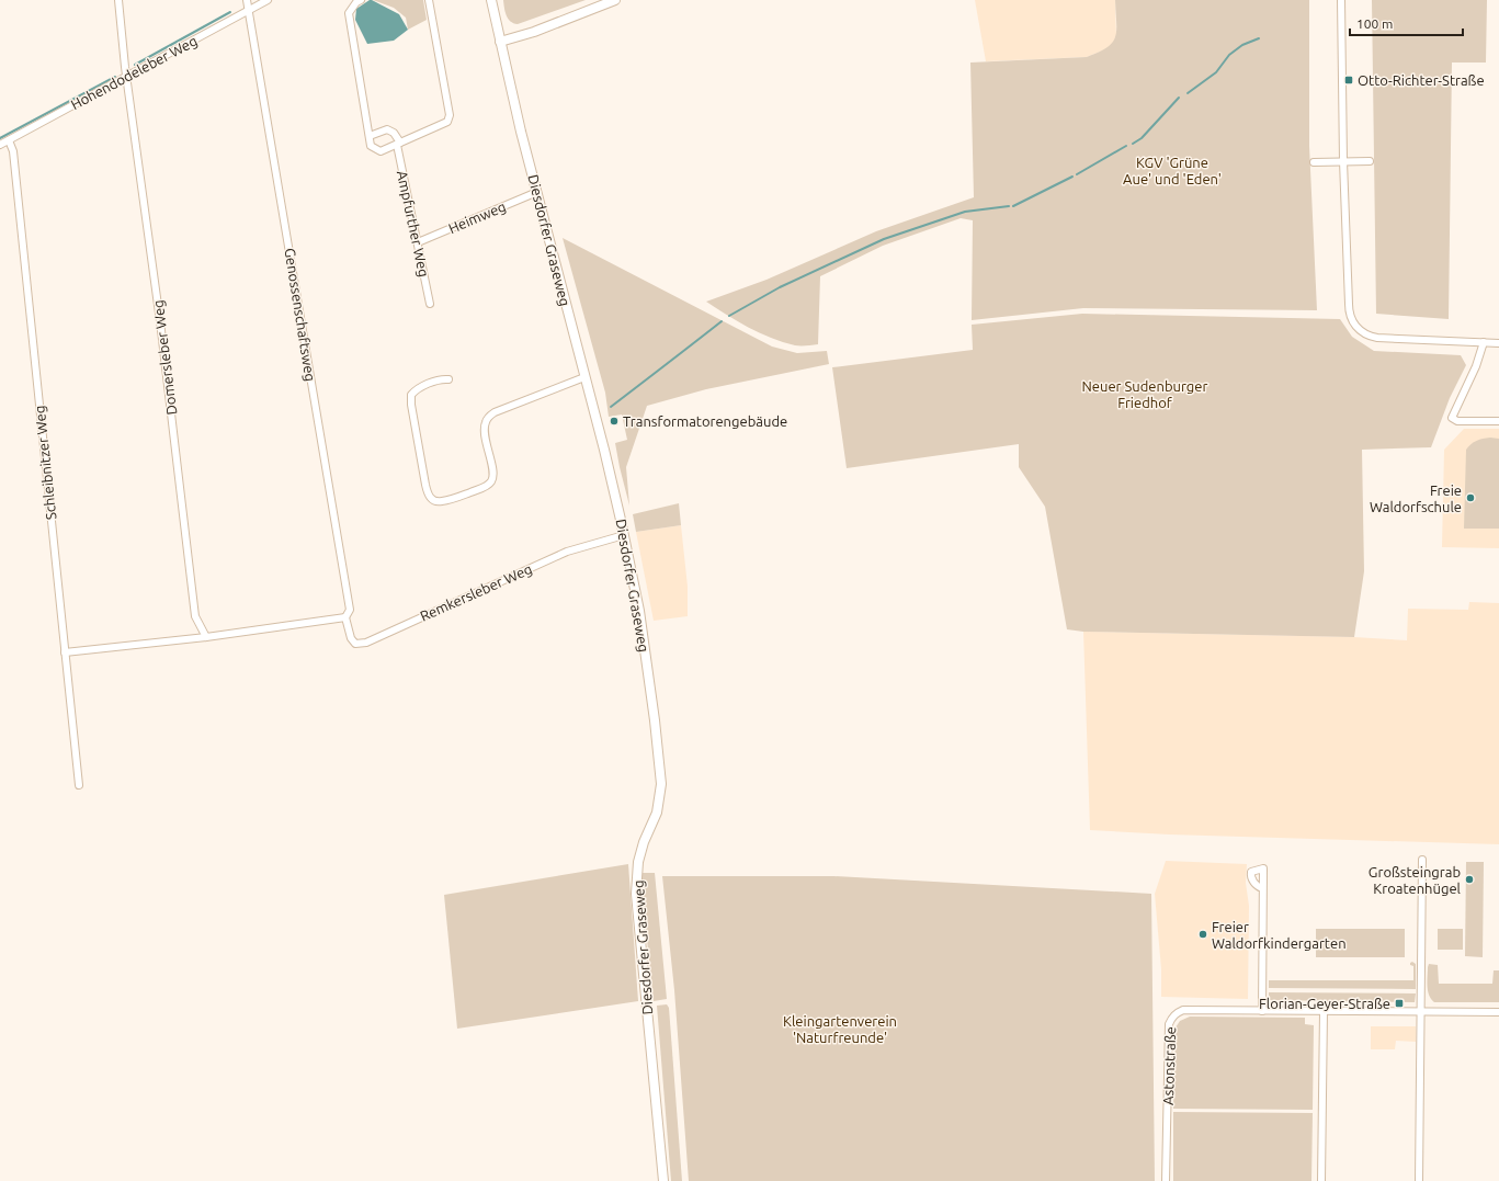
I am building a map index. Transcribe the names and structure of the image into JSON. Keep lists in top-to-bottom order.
{
  "streets": {
    "main road": ["Diesdorfer Graseweg"],
    "street": [
      "Hohendodeleber Weg",
      "Heimweg",
      "Ampfurther Weg",
      "Genossenschaftsweg",
      "Domersleber Weg",
      "Schleibnitzer Weg",
      "Remkersleber Weg",
      "Astonstraße"
    ]
  },
  "crossings": [
    ["Hohendodeleber Weg", "Genossenschaftsweg"],
    ["Hohendodeleber Weg", "Domersleber Weg"],
    ["Hohendodeleber Weg", "Schleibnitzer Weg"],
    ["Heimweg", "Ampfurther Weg"],
    ["Heimweg", "Diesdorfer Graseweg"],
    ["Diesdorfer Graseweg", "Remkersleber Weg"],
    ["Genossenschaftsweg", "Remkersleber Weg"]
  ],
  "parks": ["KGV 'Grüne Aue' und 'Eden'", "Neuer Sudenburger Friedhof", "Kleingartenverein 'Naturfreunde'"],
  "places": {
    "transit": ["Otto-Richter-Straße", "Florian-Geyer-Straße"],
    "other": [
      "Transformatorengebäude",
      "Freie Waldorfschule",
      "Großsteingrab Kroatenhügel",
      "Freier Waldorfkindergarten"
    ]
  },
  "scale_bar": "100 m"
}
